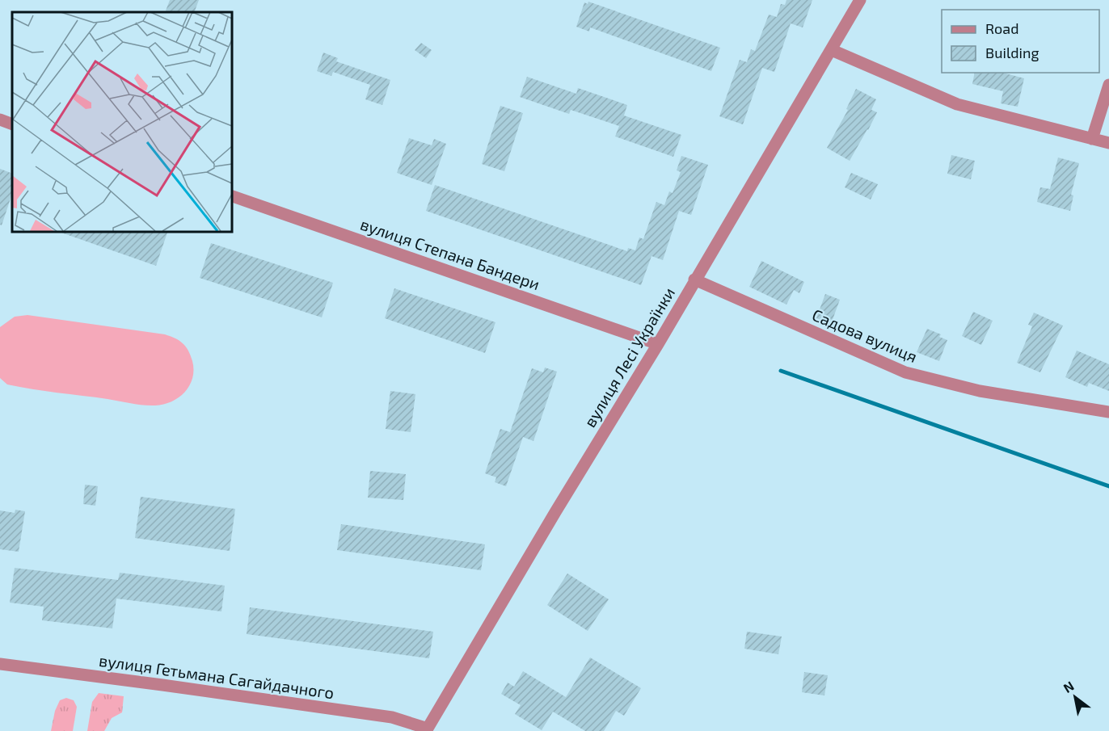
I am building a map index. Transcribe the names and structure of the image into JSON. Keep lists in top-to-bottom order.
{
  "streets": {
    "street": [
      "вулиця Степана Бандери",
      "Садова вулиця",
      "вулиця Лесі Українки",
      "вулиця Гетьмана Сагайдачного"
    ]
  },
  "crossings": [
    ["вулиця Степана Бандери", "вулиця Лесі Українки"],
    ["Садова вулиця", "вулиця Лесі Українки"],
    ["вулиця Лесі Українки", "вулиця Гетьмана Сагайдачного"]
  ],
  "legend": ["Road", "Building"],
  "north": "top left"
}
